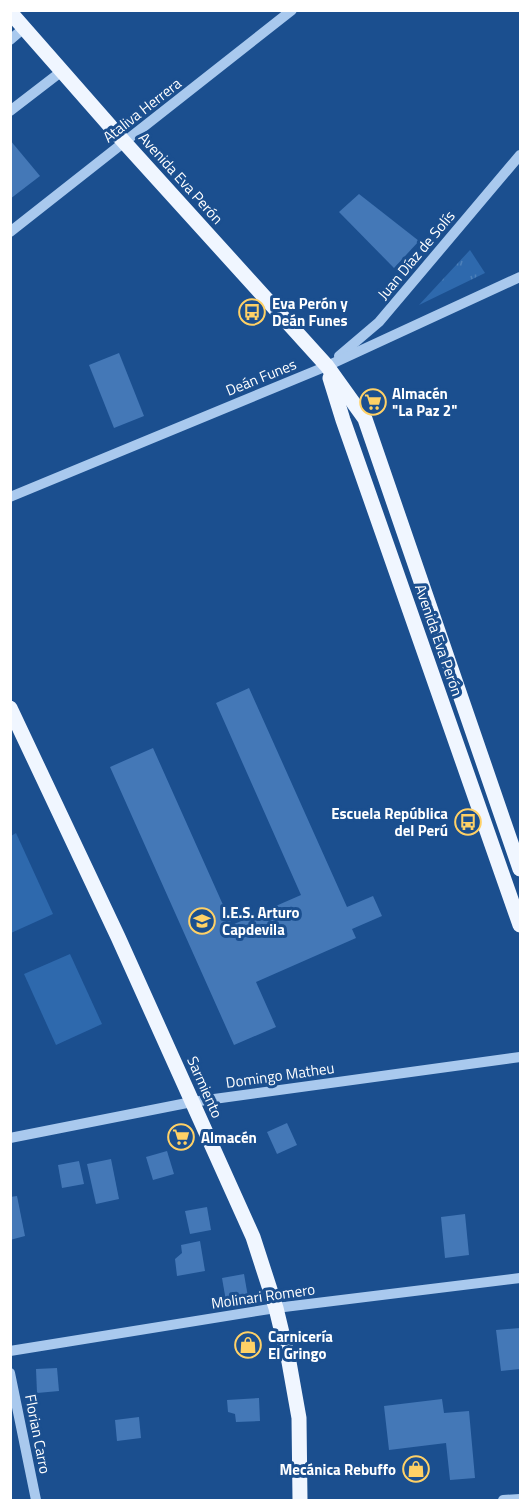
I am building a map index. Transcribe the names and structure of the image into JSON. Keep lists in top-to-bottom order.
{
  "streets": {
    "main road": ["Avenida Eva Perón", "Sarmiento"],
    "street": [
      "Ataliva Herrera",
      "Juan Díaz de Solís",
      "Deán Funes",
      "Domingo Matheu",
      "Molinari Romero",
      "Florian Carro"
    ]
  },
  "crossings": [
    ["Ataliva Herrera", "Avenida Eva Perón"],
    ["Avenida Eva Perón", "Juan Díaz de Solís"],
    ["Avenida Eva Perón", "Deán Funes"],
    ["Juan Díaz de Solís", "Deán Funes"],
    ["Domingo Matheu", "Sarmiento"],
    ["Sarmiento", "Molinari Romero"]
  ],
  "places": {
    "bus stop": ["Eva Perón y Deán Funes", "Escuela República del Perú"],
    "supermarket": ["Almacén \"La Paz 2\"", "Almacén"],
    "school or university": ["I.E.S. Arturo Capdevila"],
    "shop": ["Carnicería El Gringo", "Mecánica Rebuffo"]
  }
}
